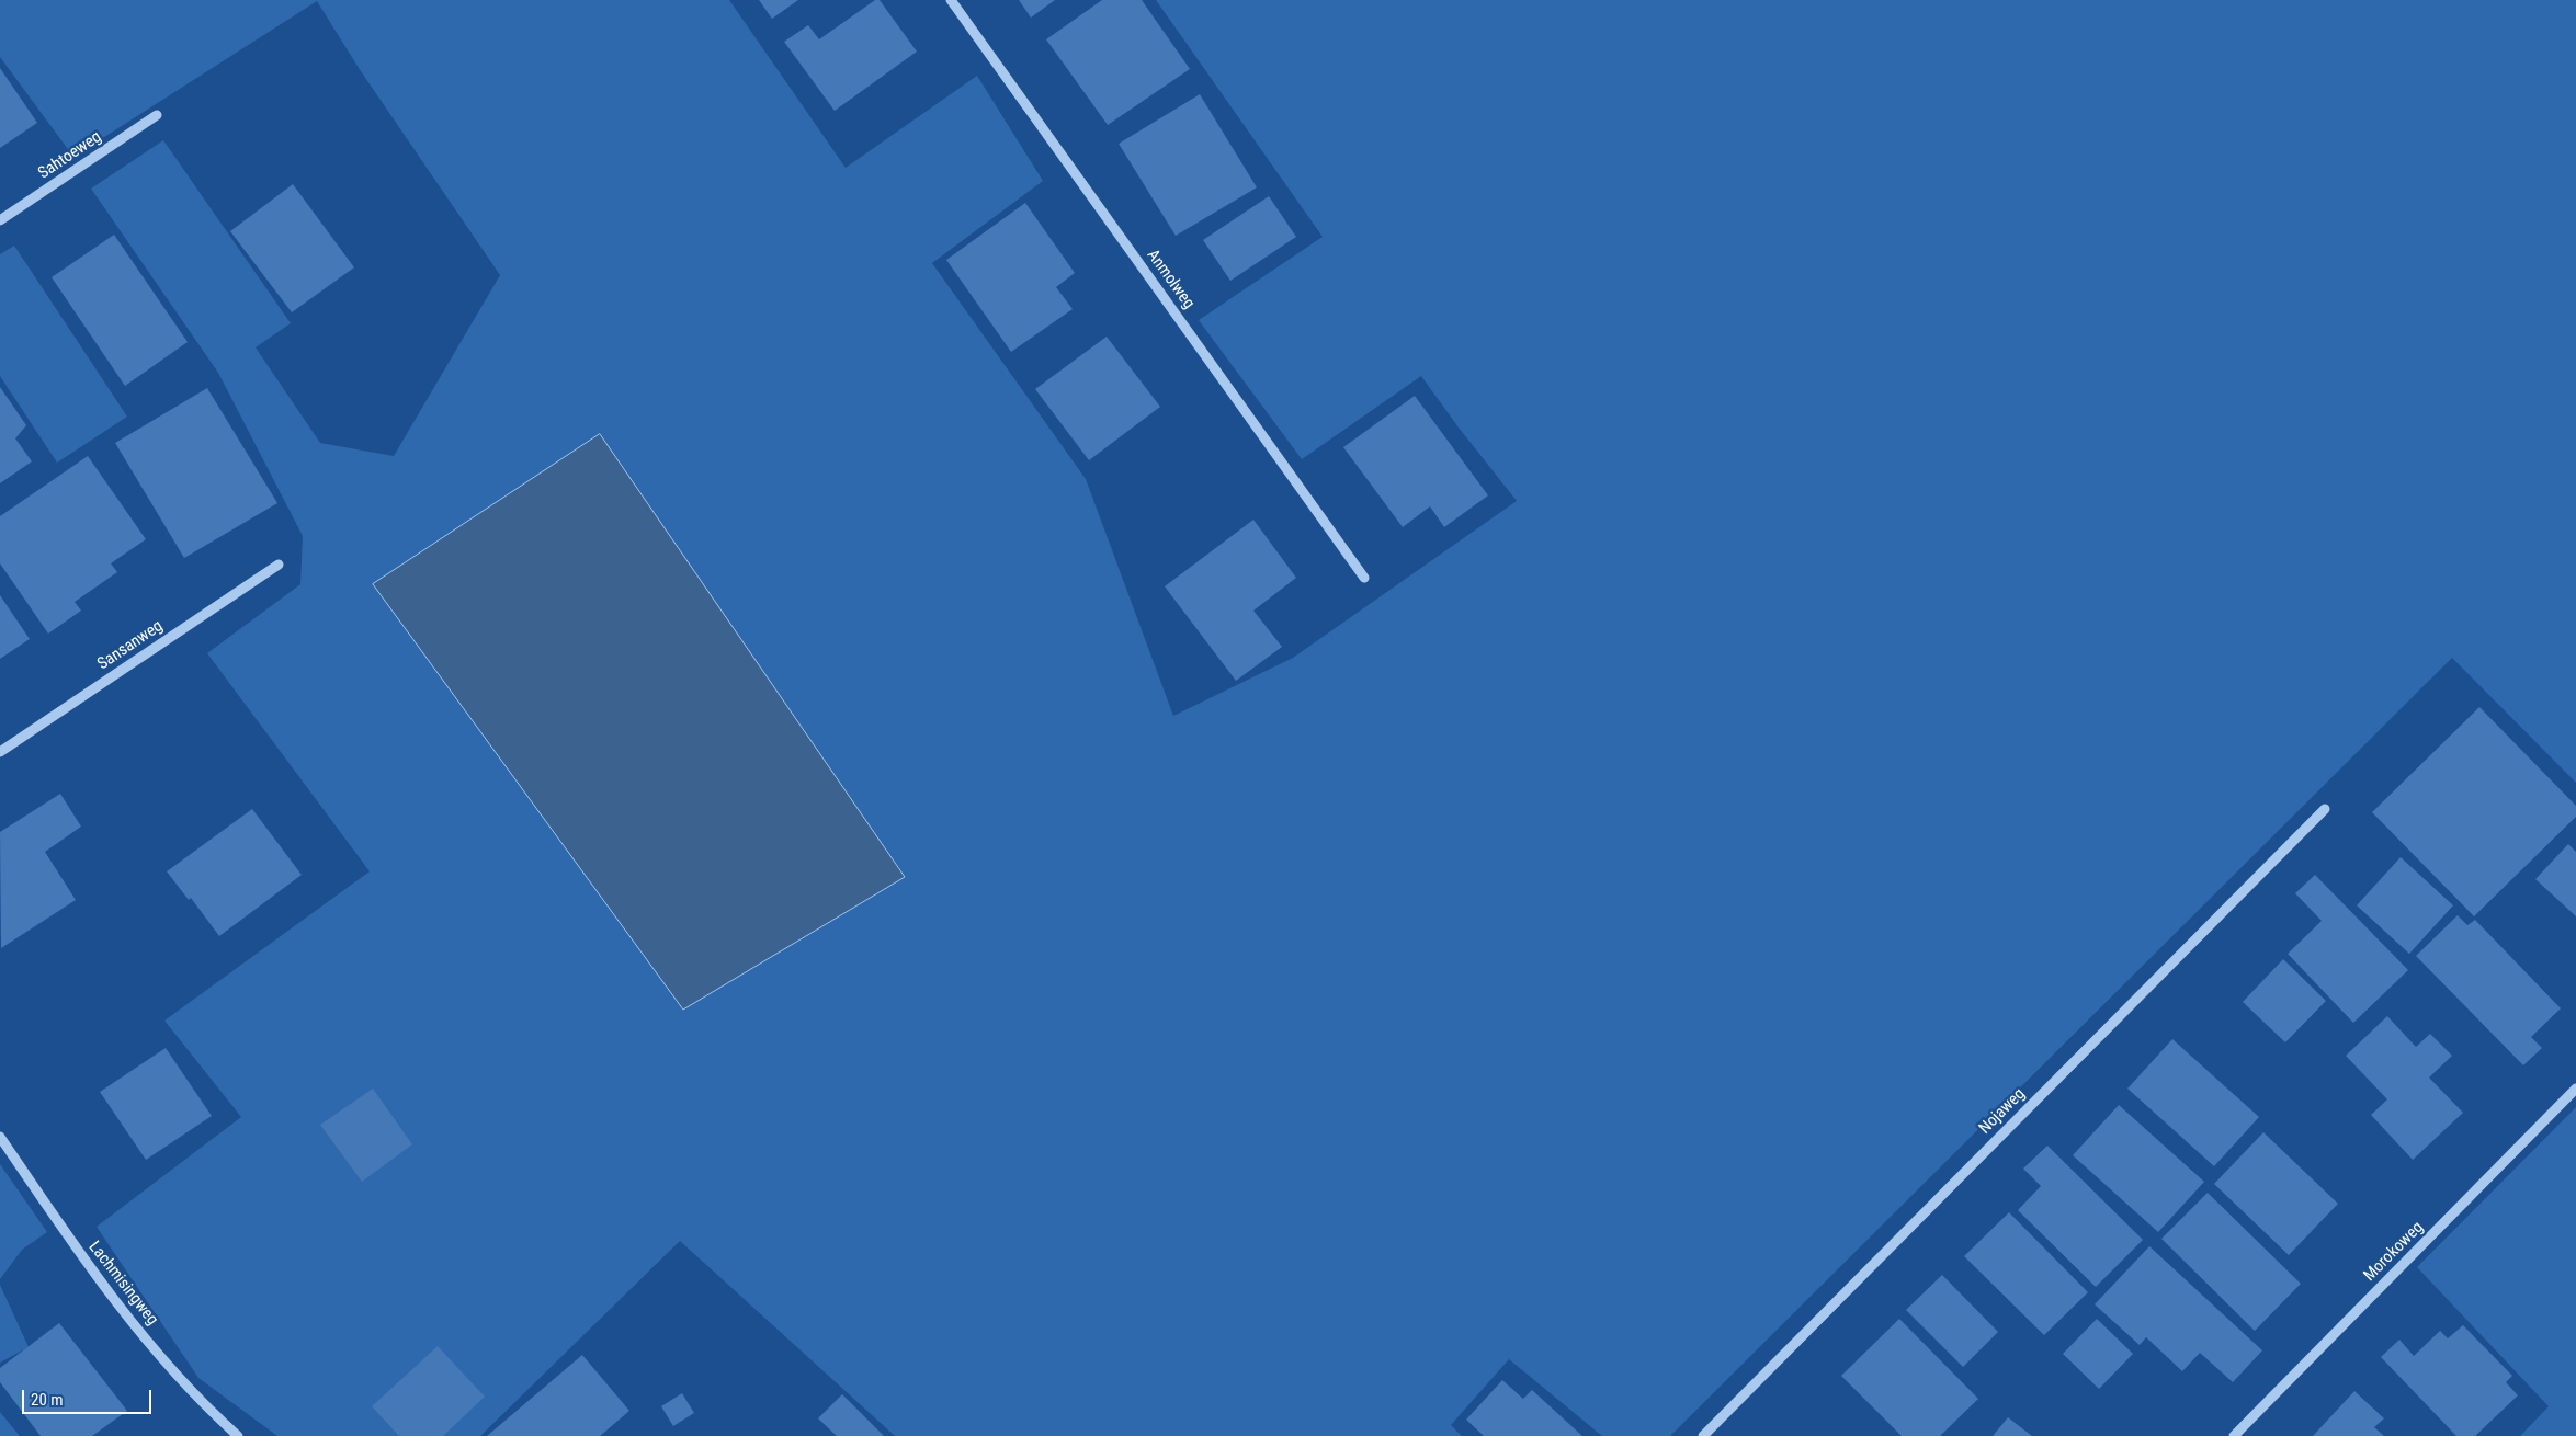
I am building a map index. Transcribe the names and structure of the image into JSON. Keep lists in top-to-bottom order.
{
  "streets": {
    "street": [
      "Sahtoeweg",
      "Anmolweg",
      "Sansanweg",
      "Nojaweg",
      "Morokoweg",
      "Lachmisingweg"
    ]
  },
  "scale_bar": "20 m"
}
